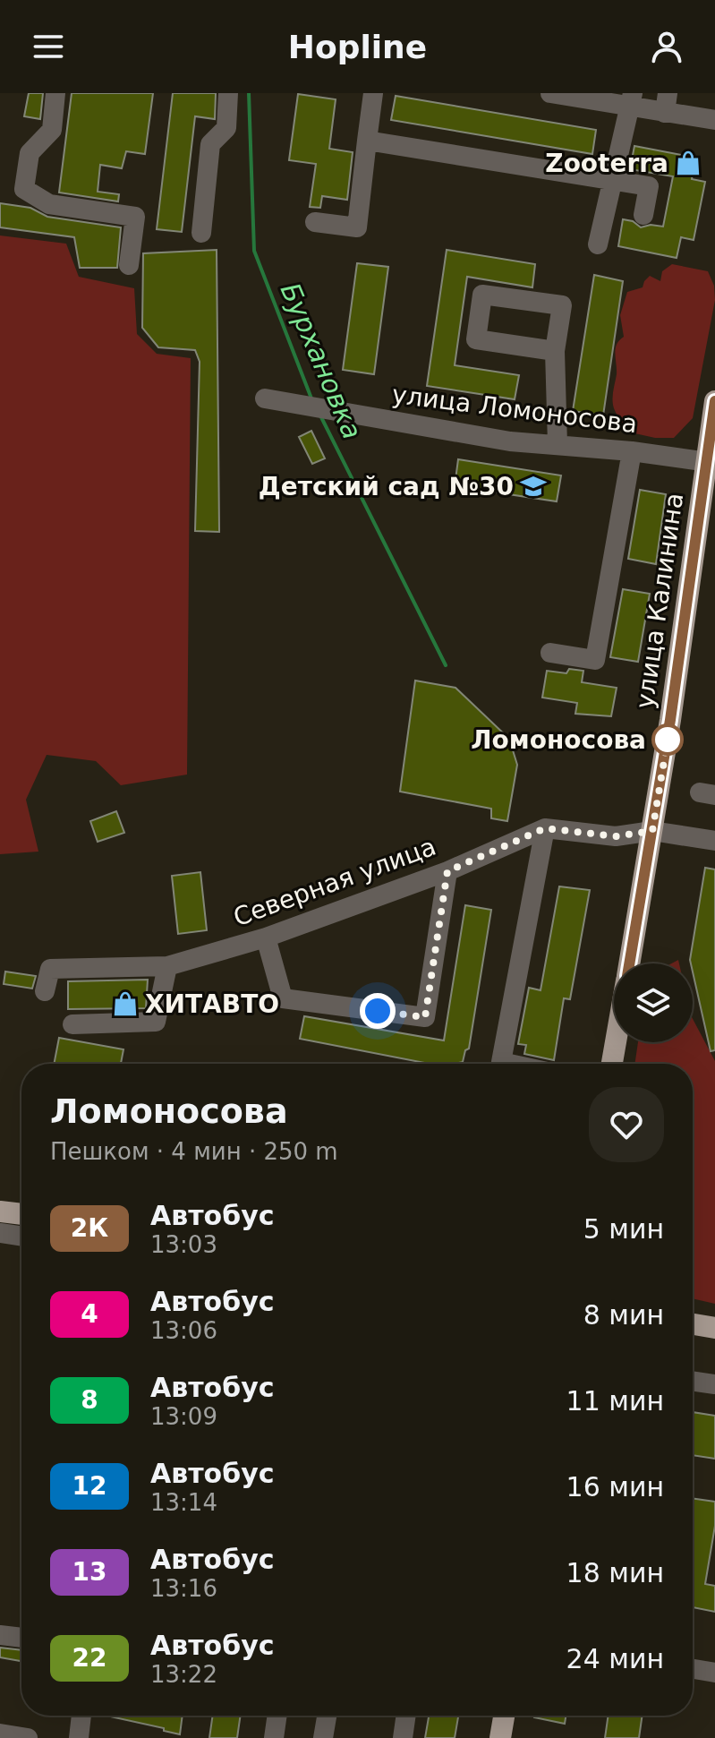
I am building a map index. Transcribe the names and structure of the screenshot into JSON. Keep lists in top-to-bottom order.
{
  "streets": {
    "main road": ["улица Калинина"],
    "street": ["улица Ломоносова", "Северная улица"]
  },
  "crossings": [
    ["улица Ломоносова", "улица Калинина"]
  ],
  "water": ["Бурхановка"],
  "places": {
    "shop": ["Zooterra", "ХИТАВТО"],
    "school or university": ["Детский сад №30"],
    "other": ["Ломоносова"]
  },
  "lines": ["bus line 2К"],
  "page": {
    "header": "Hopline",
    "heading": ["Ломоносова", "Пешком · 4 мин · 250 m"],
    "list": [
      {
        "mark": "2К",
        "name": "Автобус",
        "note": "13:03",
        "value": "5 мин"
      },
      {
        "mark": "4",
        "name": "Автобус",
        "note": "13:06",
        "value": "8 мин"
      },
      {
        "mark": "8",
        "name": "Автобус",
        "note": "13:09",
        "value": "11 мин"
      },
      {
        "mark": "12",
        "name": "Автобус",
        "note": "13:14",
        "value": "16 мин"
      },
      {
        "mark": "13",
        "name": "Автобус",
        "note": "13:16",
        "value": "18 мин"
      },
      {
        "mark": "22",
        "name": "Автобус",
        "note": "13:22",
        "value": "24 мин"
      }
    ]
  }
}
